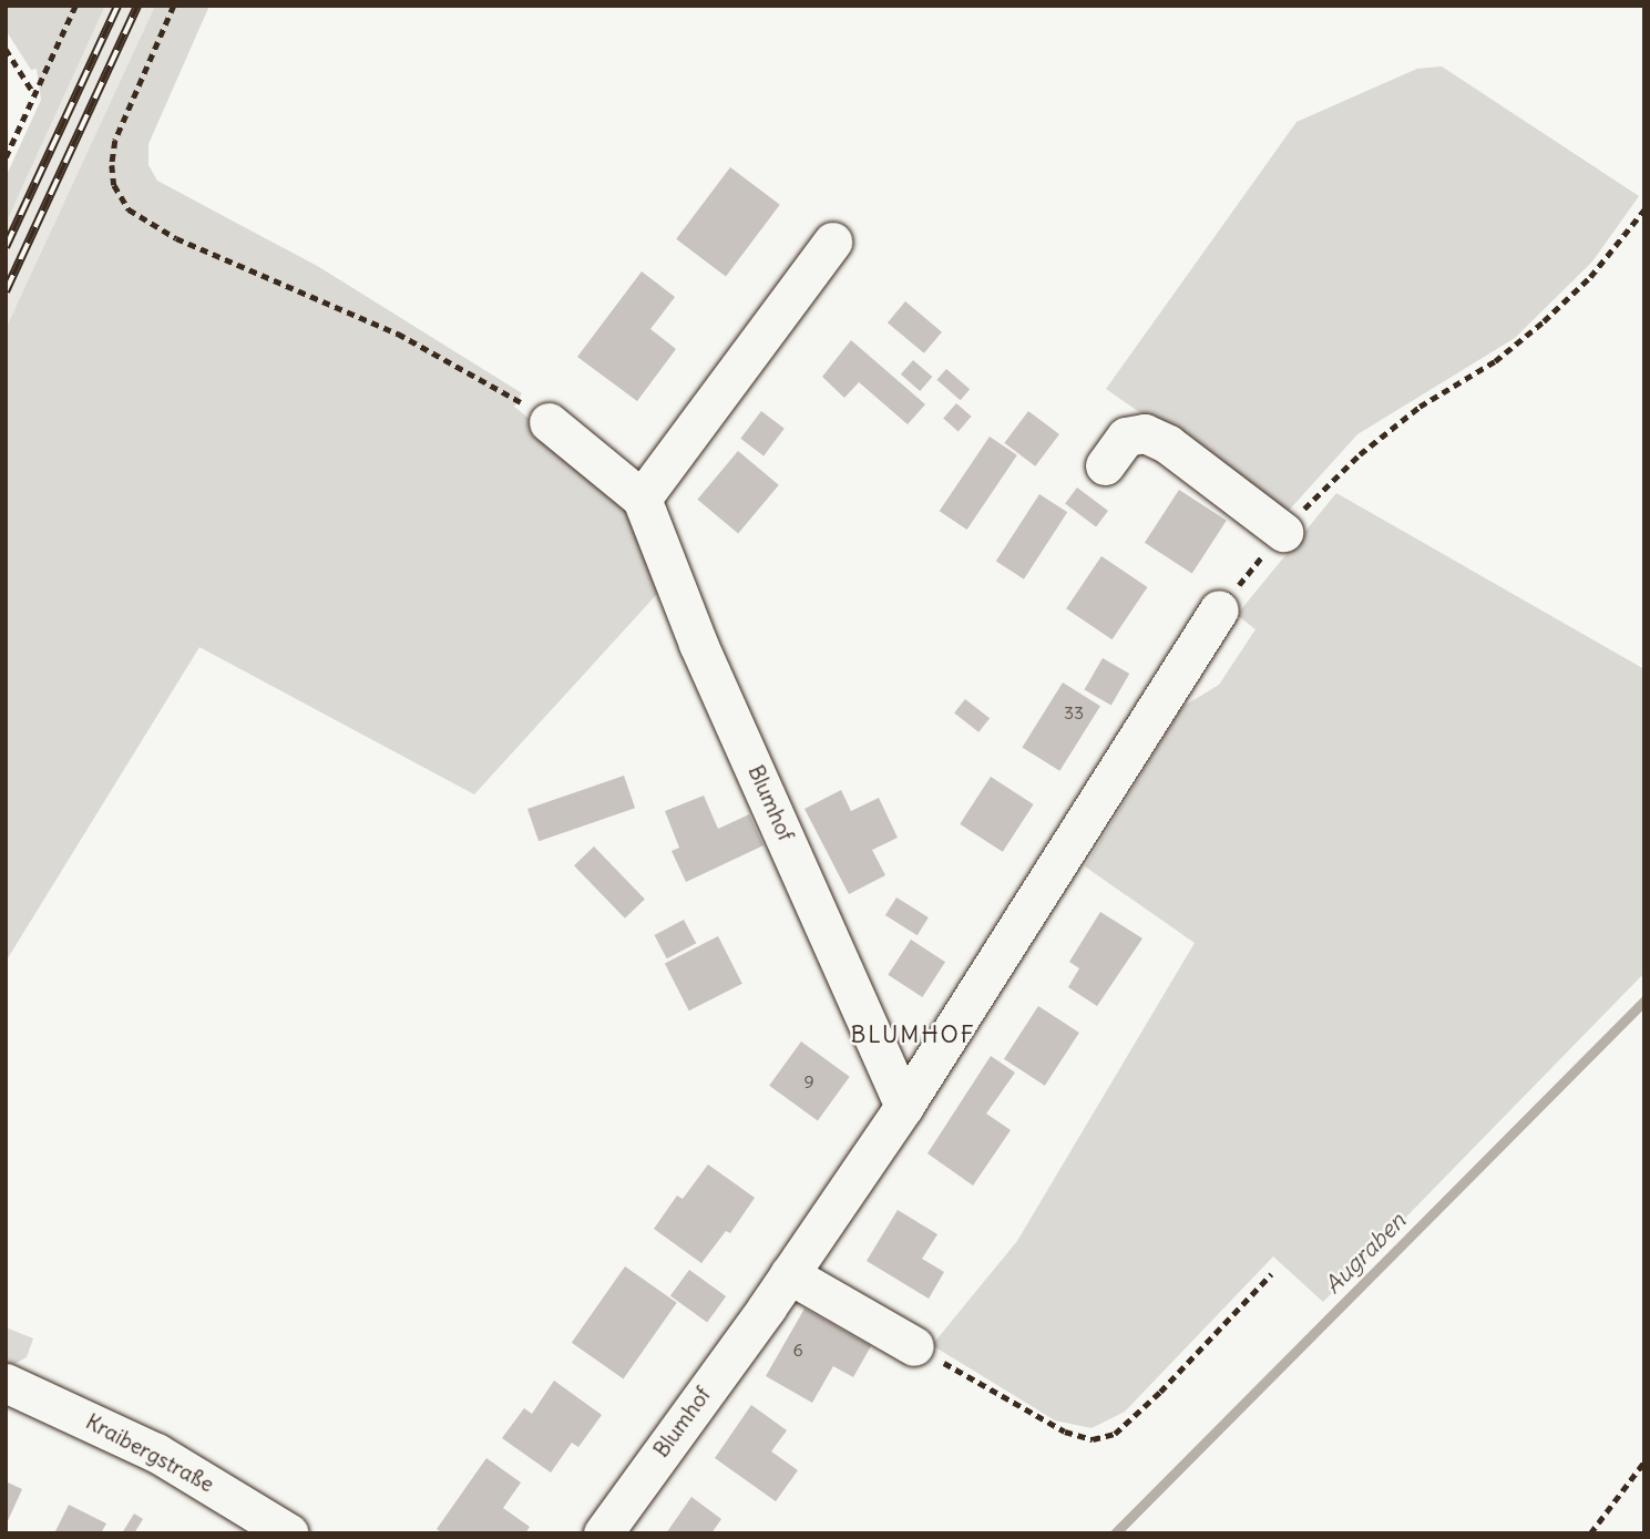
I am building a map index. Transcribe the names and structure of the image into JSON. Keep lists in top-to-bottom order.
{
  "streets": {
    "street": ["Blumhof", "Kraibergstraße"]
  },
  "districts": ["BLUMHOF"],
  "water": ["Augraben"],
  "house_numbers": ["33", "9", "6"]
}
